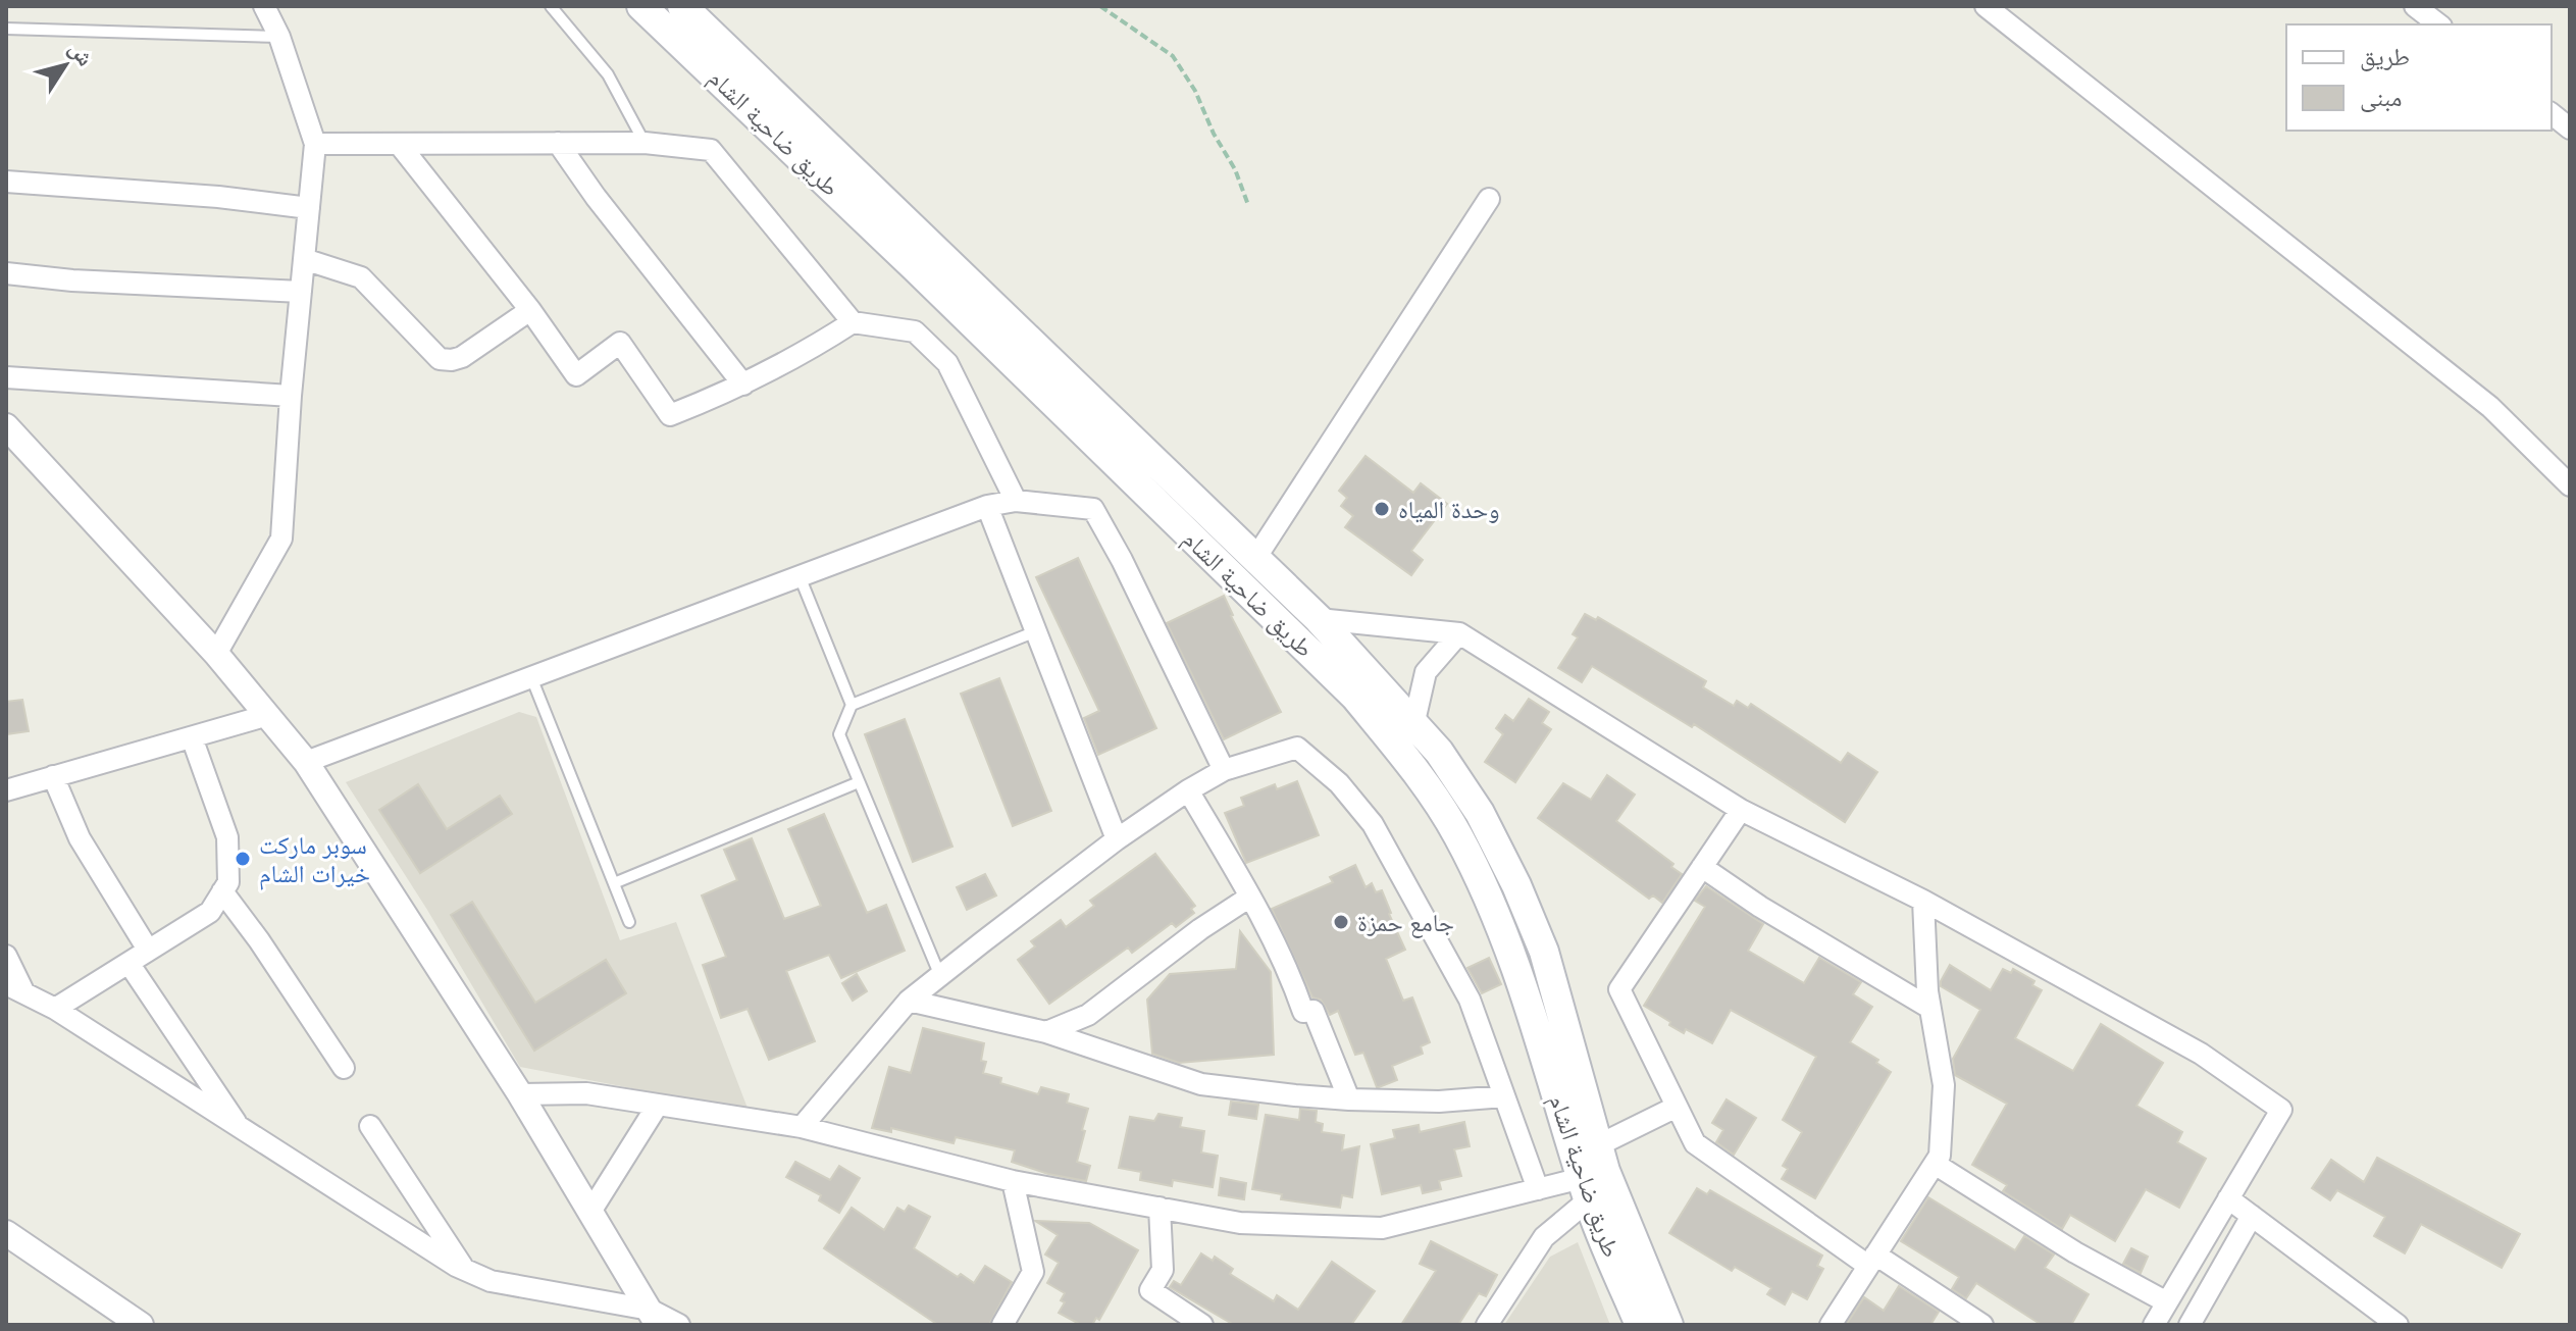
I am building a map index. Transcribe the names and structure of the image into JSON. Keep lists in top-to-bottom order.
{
  "streets": {
    "main road": ["طريق ضاحية الشام"]
  },
  "places": ["وحدة المياه", "سوبر ماركت خيرات الشام", "جامع حمزة"],
  "legend": ["طريق", "مبنى"],
  "north": "top right"
}
